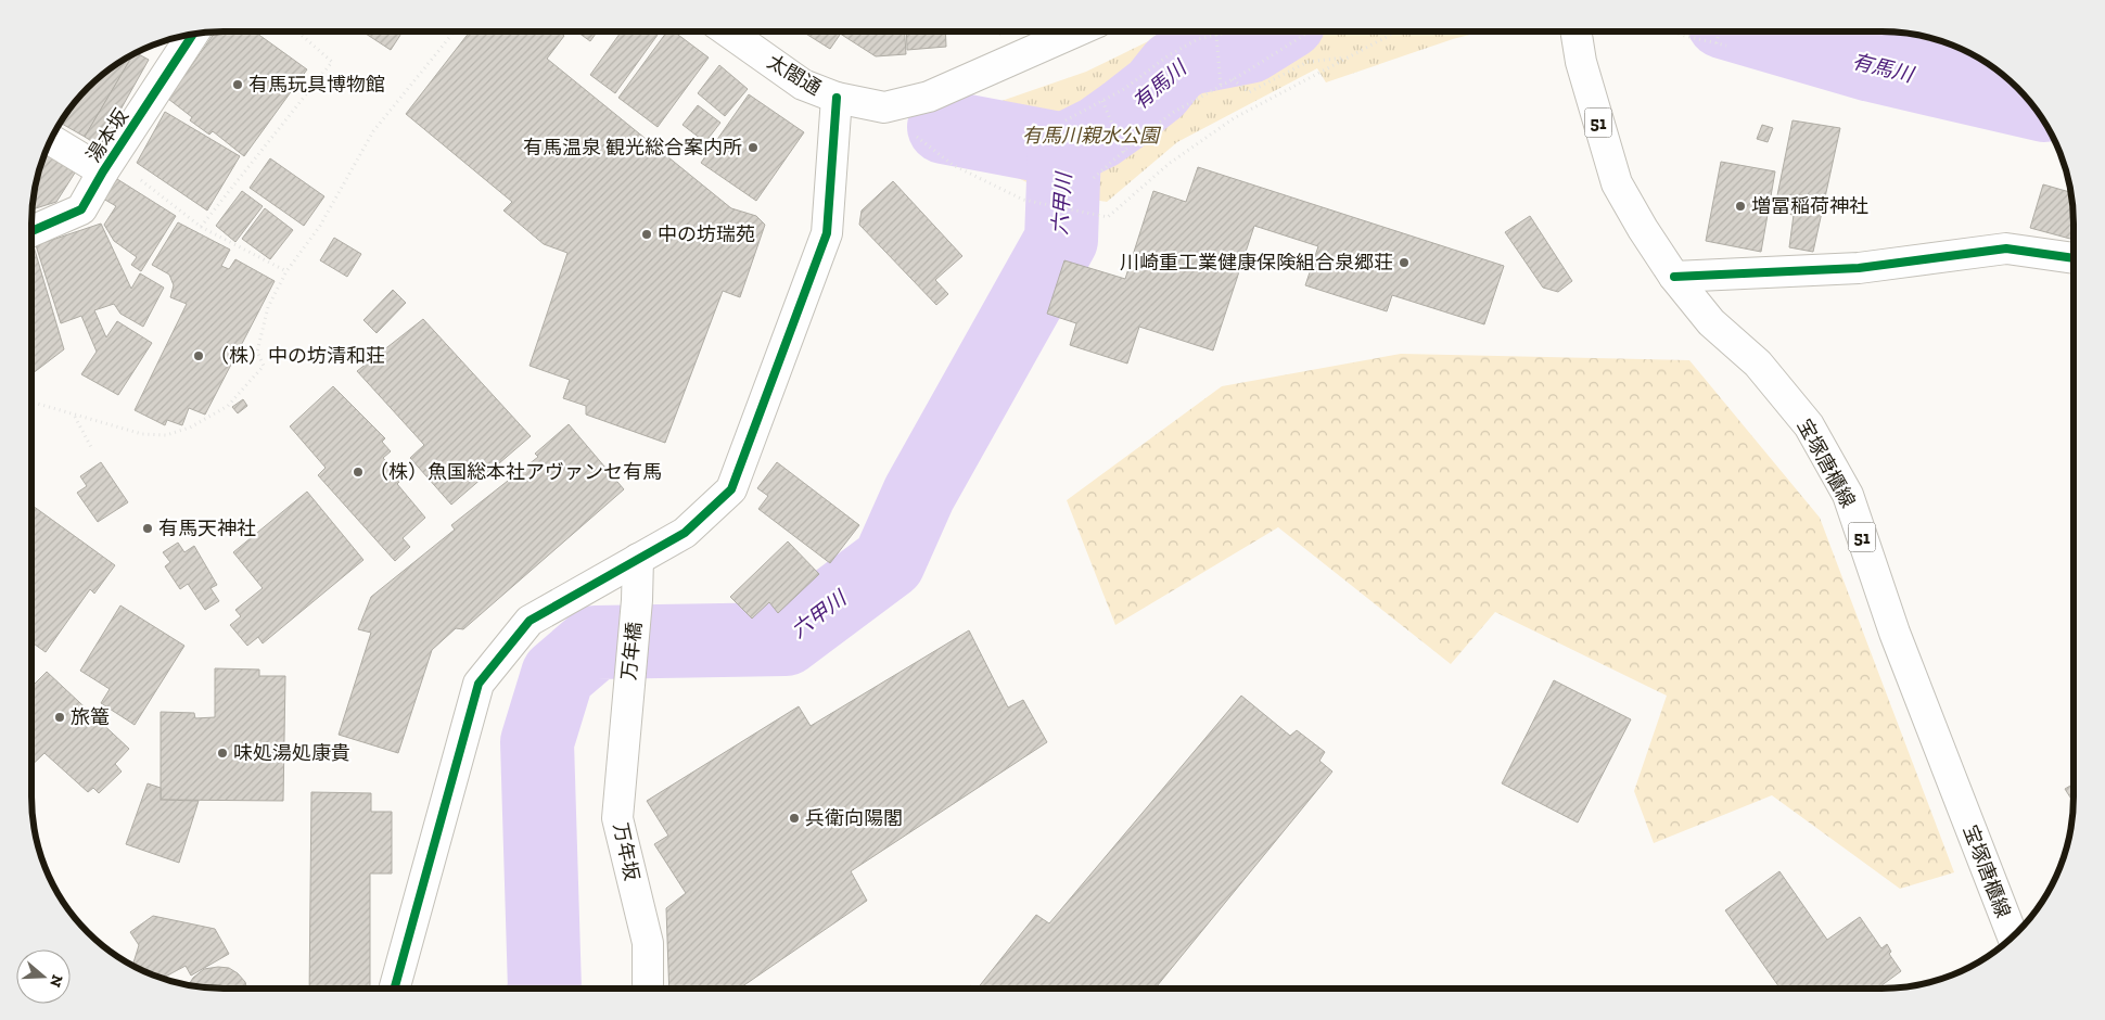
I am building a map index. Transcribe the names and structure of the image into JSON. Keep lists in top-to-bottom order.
{
  "streets": {
    "street": [
      "太閤通",
      "51",
      "湯本坂",
      "宝塚唐櫃線",
      "万年橋",
      "万年坂"
    ]
  },
  "crossings": [
    ["万年橋", "万年坂"]
  ],
  "water": ["有馬川", "六甲川"],
  "parks": ["有馬川親水公園"],
  "places": [
    "有馬玩具博物館",
    "有馬温泉 観光総合案内所",
    "増冨稲荷神社",
    "中の坊瑞苑",
    "川崎重工業健康保険組合泉郷荘",
    "（株）中の坊清和荘",
    "（株）魚国総本社アヴァンセ有馬",
    "有馬天神社",
    "旅篭",
    "味処湯処康貴",
    "兵衛向陽閣"
  ],
  "north": "right"
}
